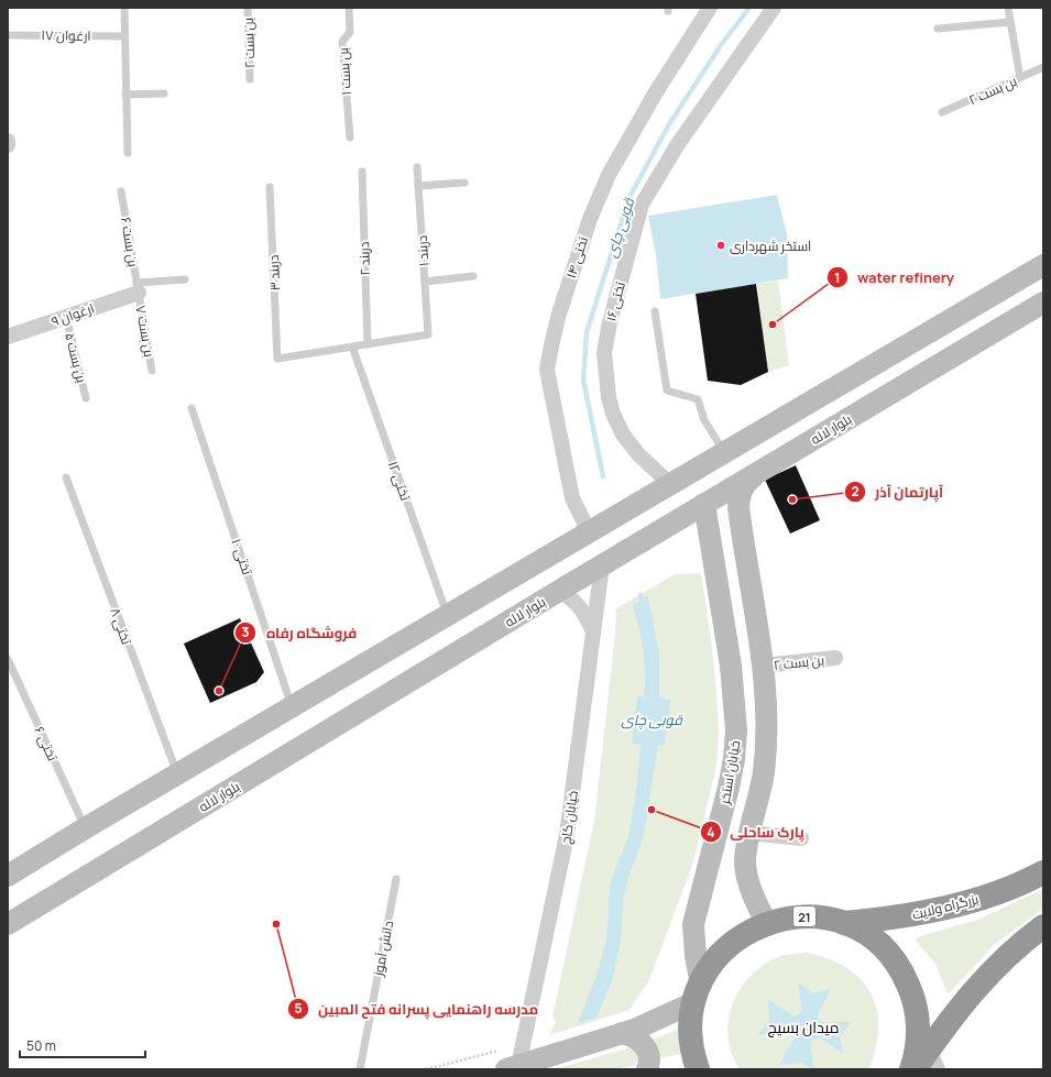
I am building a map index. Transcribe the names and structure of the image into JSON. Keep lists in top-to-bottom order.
{
  "streets": {
    "highway": ["بزرگراه ولایت", "21"],
    "street": [
      "بن بست ۲",
      "تختی ۱۴",
      "تختی ۱۶",
      "ارغوان ۹",
      "بلوار لاله",
      "خیابان استخر",
      "خیابان کاج"
    ],
    "lane": [
      "ارغوان ۱۷",
      "بن بست ۱",
      "بن بست ۶",
      "دربند ۱",
      "دربند ۲",
      "دربند ۳",
      "بن بست ۷",
      "بن بست ۵",
      "تختی ۱۲",
      "تختی ۱۰",
      "تختی ۸",
      "تختی ۶",
      "دانش آموز"
    ]
  },
  "crossings": [
    ["بن بست ۶", "ارغوان ۹"],
    ["بن بست ۶", "بن بست ۷"],
    ["دربند ۱", "دربند ۲"],
    ["دربند ۳", "تختی ۱۲"],
    ["ارغوان ۹", "بن بست ۷"],
    ["ارغوان ۹", "بن بست ۵"],
    ["بلوار لاله", "خیابان استخر"],
    ["بلوار لاله", "خیابان کاج"],
    ["خیابان استخر", "21"],
    ["بزرگراه ولایت", "21"]
  ],
  "districts": ["میدان بسیج"],
  "water": ["قوبی چای"],
  "places": [
    "استخر شهرداری",
    "water refinery",
    "آپارتمان آذر",
    "فروشگاه رفاه",
    "پارک ساحلی",
    "مدرسه راهنمایی پسرانه فتح المبین"
  ],
  "scale_bar": "50 m"
}
